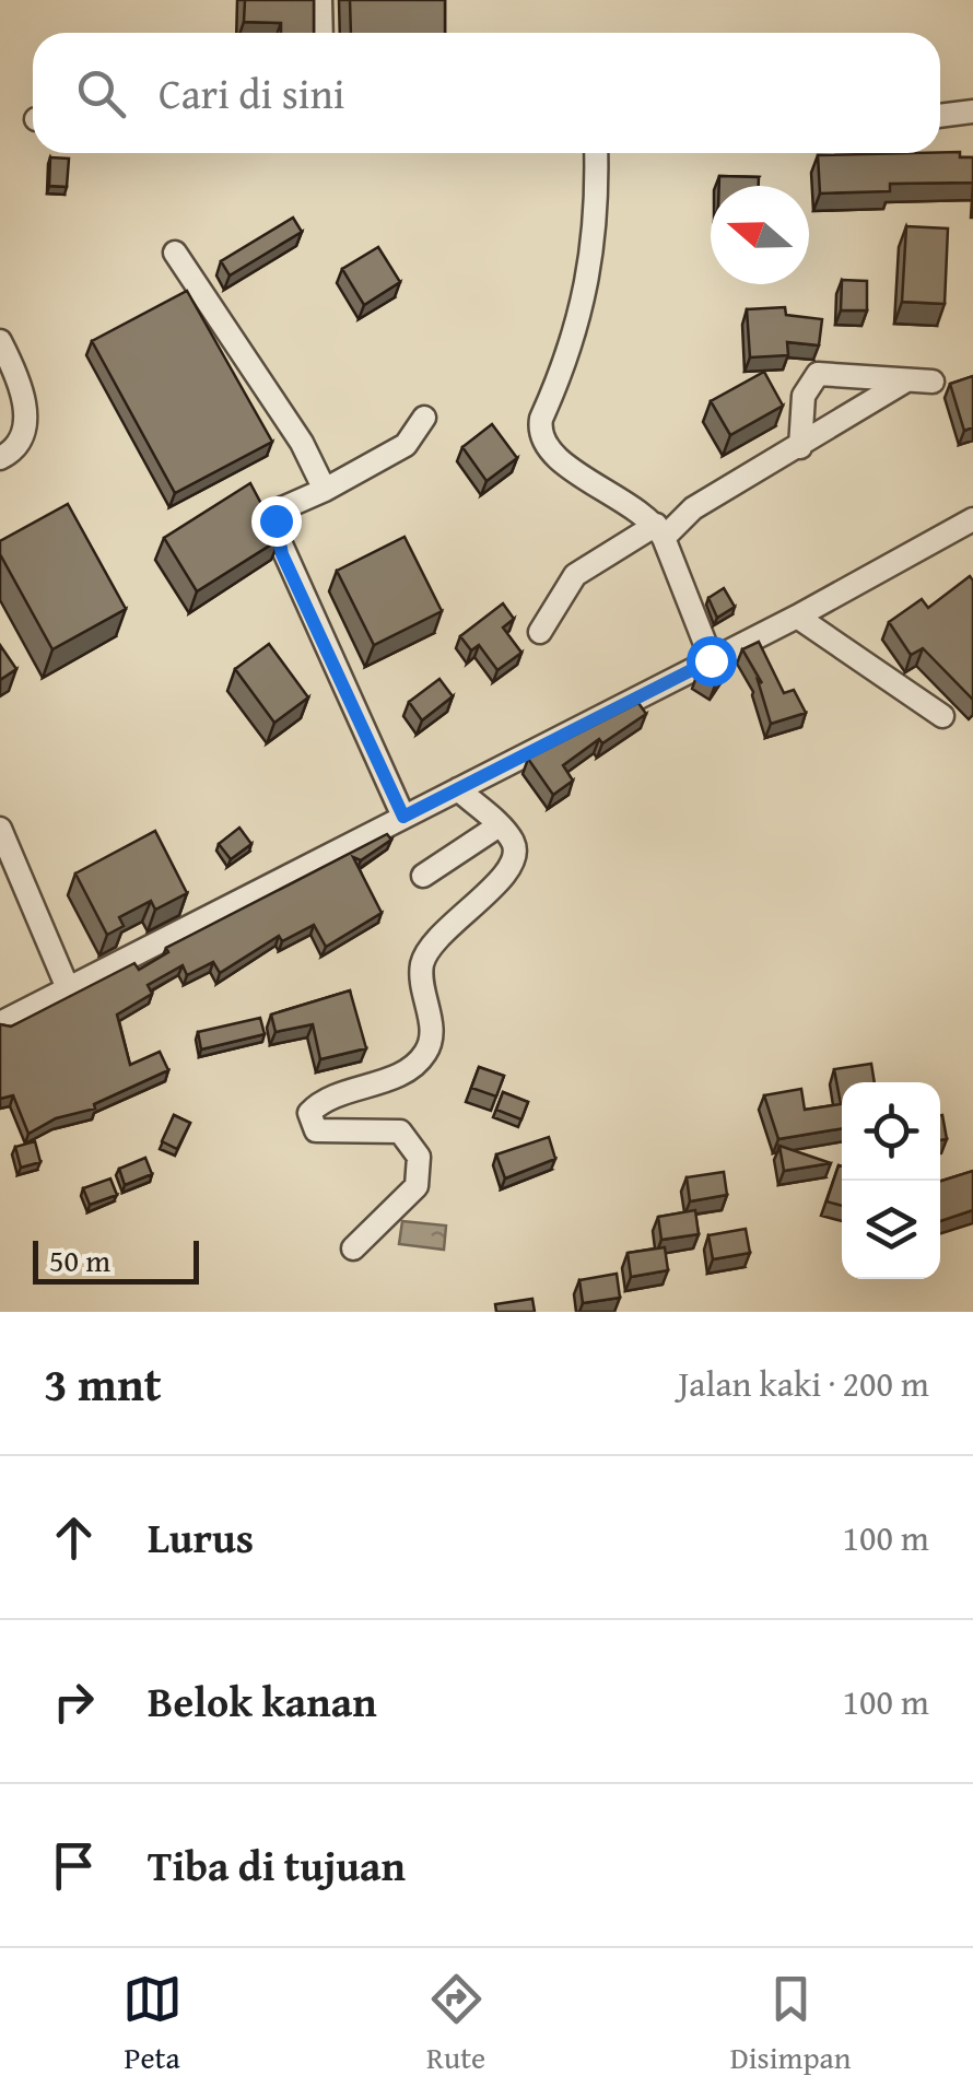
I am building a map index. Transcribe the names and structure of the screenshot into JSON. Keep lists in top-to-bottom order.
{
  "scale_bar": "50 m",
  "north": "left",
  "page": {
    "search": "Cari di sini",
    "scale": "50 m",
    "heading": ["3 mnt", "Jalan kaki · 200 m"],
    "list": [
      ["Lurus", "100 m"],
      ["Belok kanan", "100 m"],
      "Tiba di tujuan"
    ],
    "nav": ["Peta", "Rute", "Disimpan"]
  }
}
